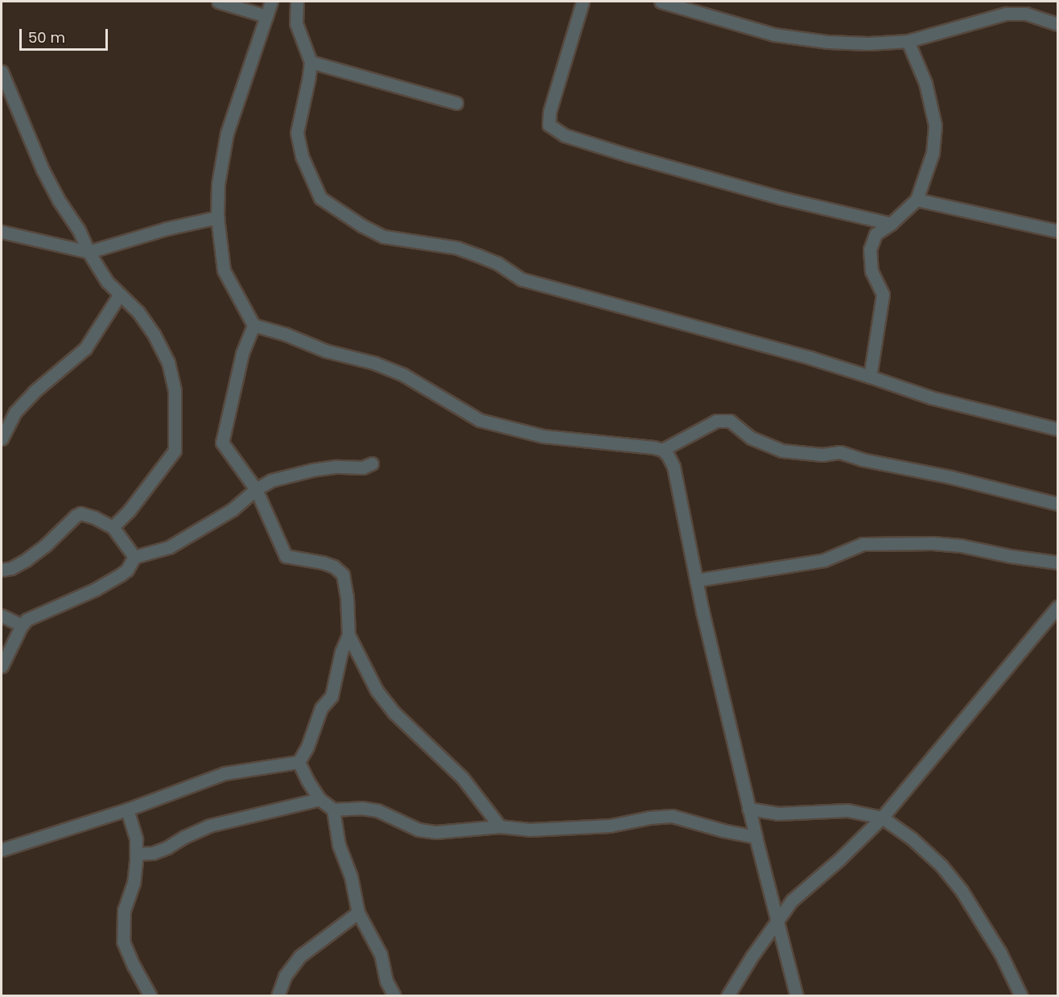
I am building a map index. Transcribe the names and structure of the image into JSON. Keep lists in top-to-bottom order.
{
  "scale_bar": "50 m"
}
